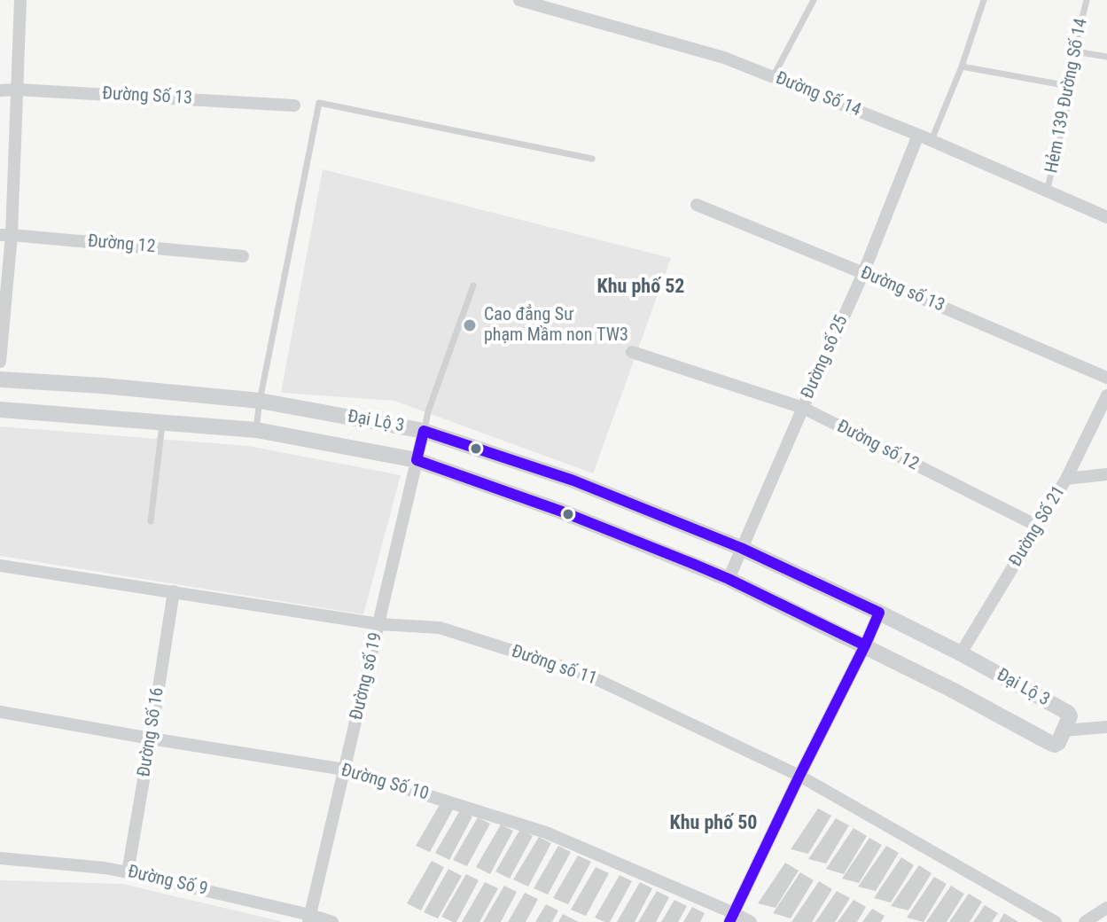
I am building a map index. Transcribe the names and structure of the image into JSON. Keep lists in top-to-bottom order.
{
  "streets": {
    "street": [
      "Đường Số 14",
      "Đường Số 13",
      "Đường 12",
      "Đường số 13",
      "Đường số 25",
      "Đại Lộ 3",
      "Đường số 12",
      "Đường Số 21",
      "Đường số 11",
      "Đường số 19",
      "Đường Số 16",
      "Đường Số 10",
      "Đường Số 9"
    ],
    "lane": ["Hẻm 139 Đường Số 14"]
  },
  "crossings": [
    ["Đường Số 14", "Hẻm 139 Đường Số 14"],
    ["Đường Số 14", "Đường số 25"],
    ["Đường số 13", "Đường số 25"],
    ["Đường số 25", "Đại Lộ 3"],
    ["Đường số 25", "Đường số 12"],
    ["Đại Lộ 3", "Đường Số 21"],
    ["Đại Lộ 3", "Đường số 19"],
    ["Đường số 12", "Đường Số 21"],
    ["Đường số 11", "Đường số 19"],
    ["Đường số 11", "Đường Số 16"],
    ["Đường số 19", "Đường Số 10"],
    ["Đường số 19", "Đường Số 9"],
    ["Đường Số 16", "Đường Số 10"],
    ["Đường Số 16", "Đường Số 9"]
  ],
  "districts": ["Khu phố 52", "Khu phố 50"],
  "places": ["Cao đẳng Sư phạm Mầm non TW3"]
}
